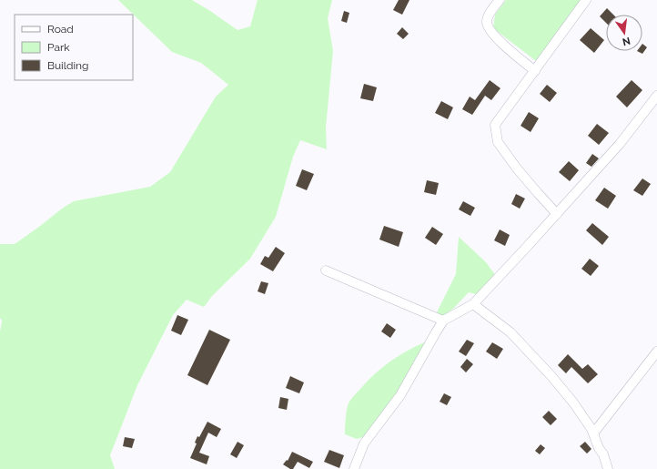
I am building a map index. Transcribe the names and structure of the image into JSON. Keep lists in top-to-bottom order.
{
  "legend": ["Road", "Park", "Building"],
  "north": "bottom"
}
